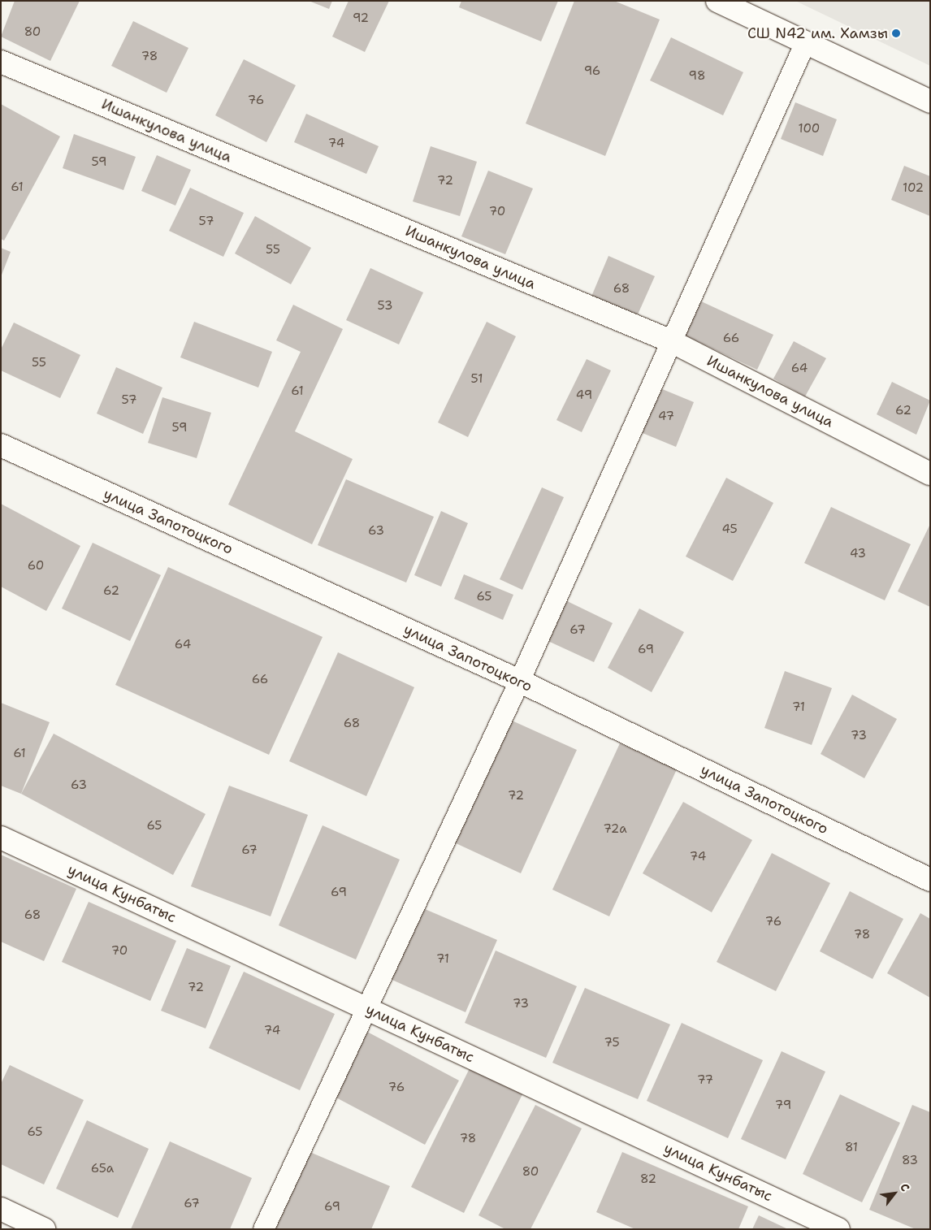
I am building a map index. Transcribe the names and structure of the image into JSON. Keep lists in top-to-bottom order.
{
  "streets": {
    "street": ["Ишанкулова улица", "улица Запотоцкого", "улица Кунбатыс"]
  },
  "places": ["СШ N42 им. Хамзы"],
  "house_numbers": [
    "92",
    "80",
    "78",
    "96",
    "98",
    "76",
    "100",
    "74",
    "59",
    "72",
    "61",
    "102",
    "70",
    "57",
    "55",
    "68",
    "53",
    "66",
    "55",
    "64",
    "51",
    "61",
    "49",
    "57",
    "62",
    "47",
    "59",
    "45",
    "63",
    "43",
    "60",
    "62",
    "65",
    "67",
    "64",
    "69",
    "66",
    "71",
    "68",
    "73",
    "61",
    "63",
    "72",
    "65",
    "72а",
    "67",
    "74",
    "69",
    "68",
    "76",
    "78",
    "70",
    "71",
    "72",
    "73",
    "74",
    "75",
    "77",
    "76",
    "79",
    "65",
    "78",
    "81",
    "83",
    "65а",
    "80",
    "82",
    "67",
    "69"
  ],
  "north": "top right"
}
